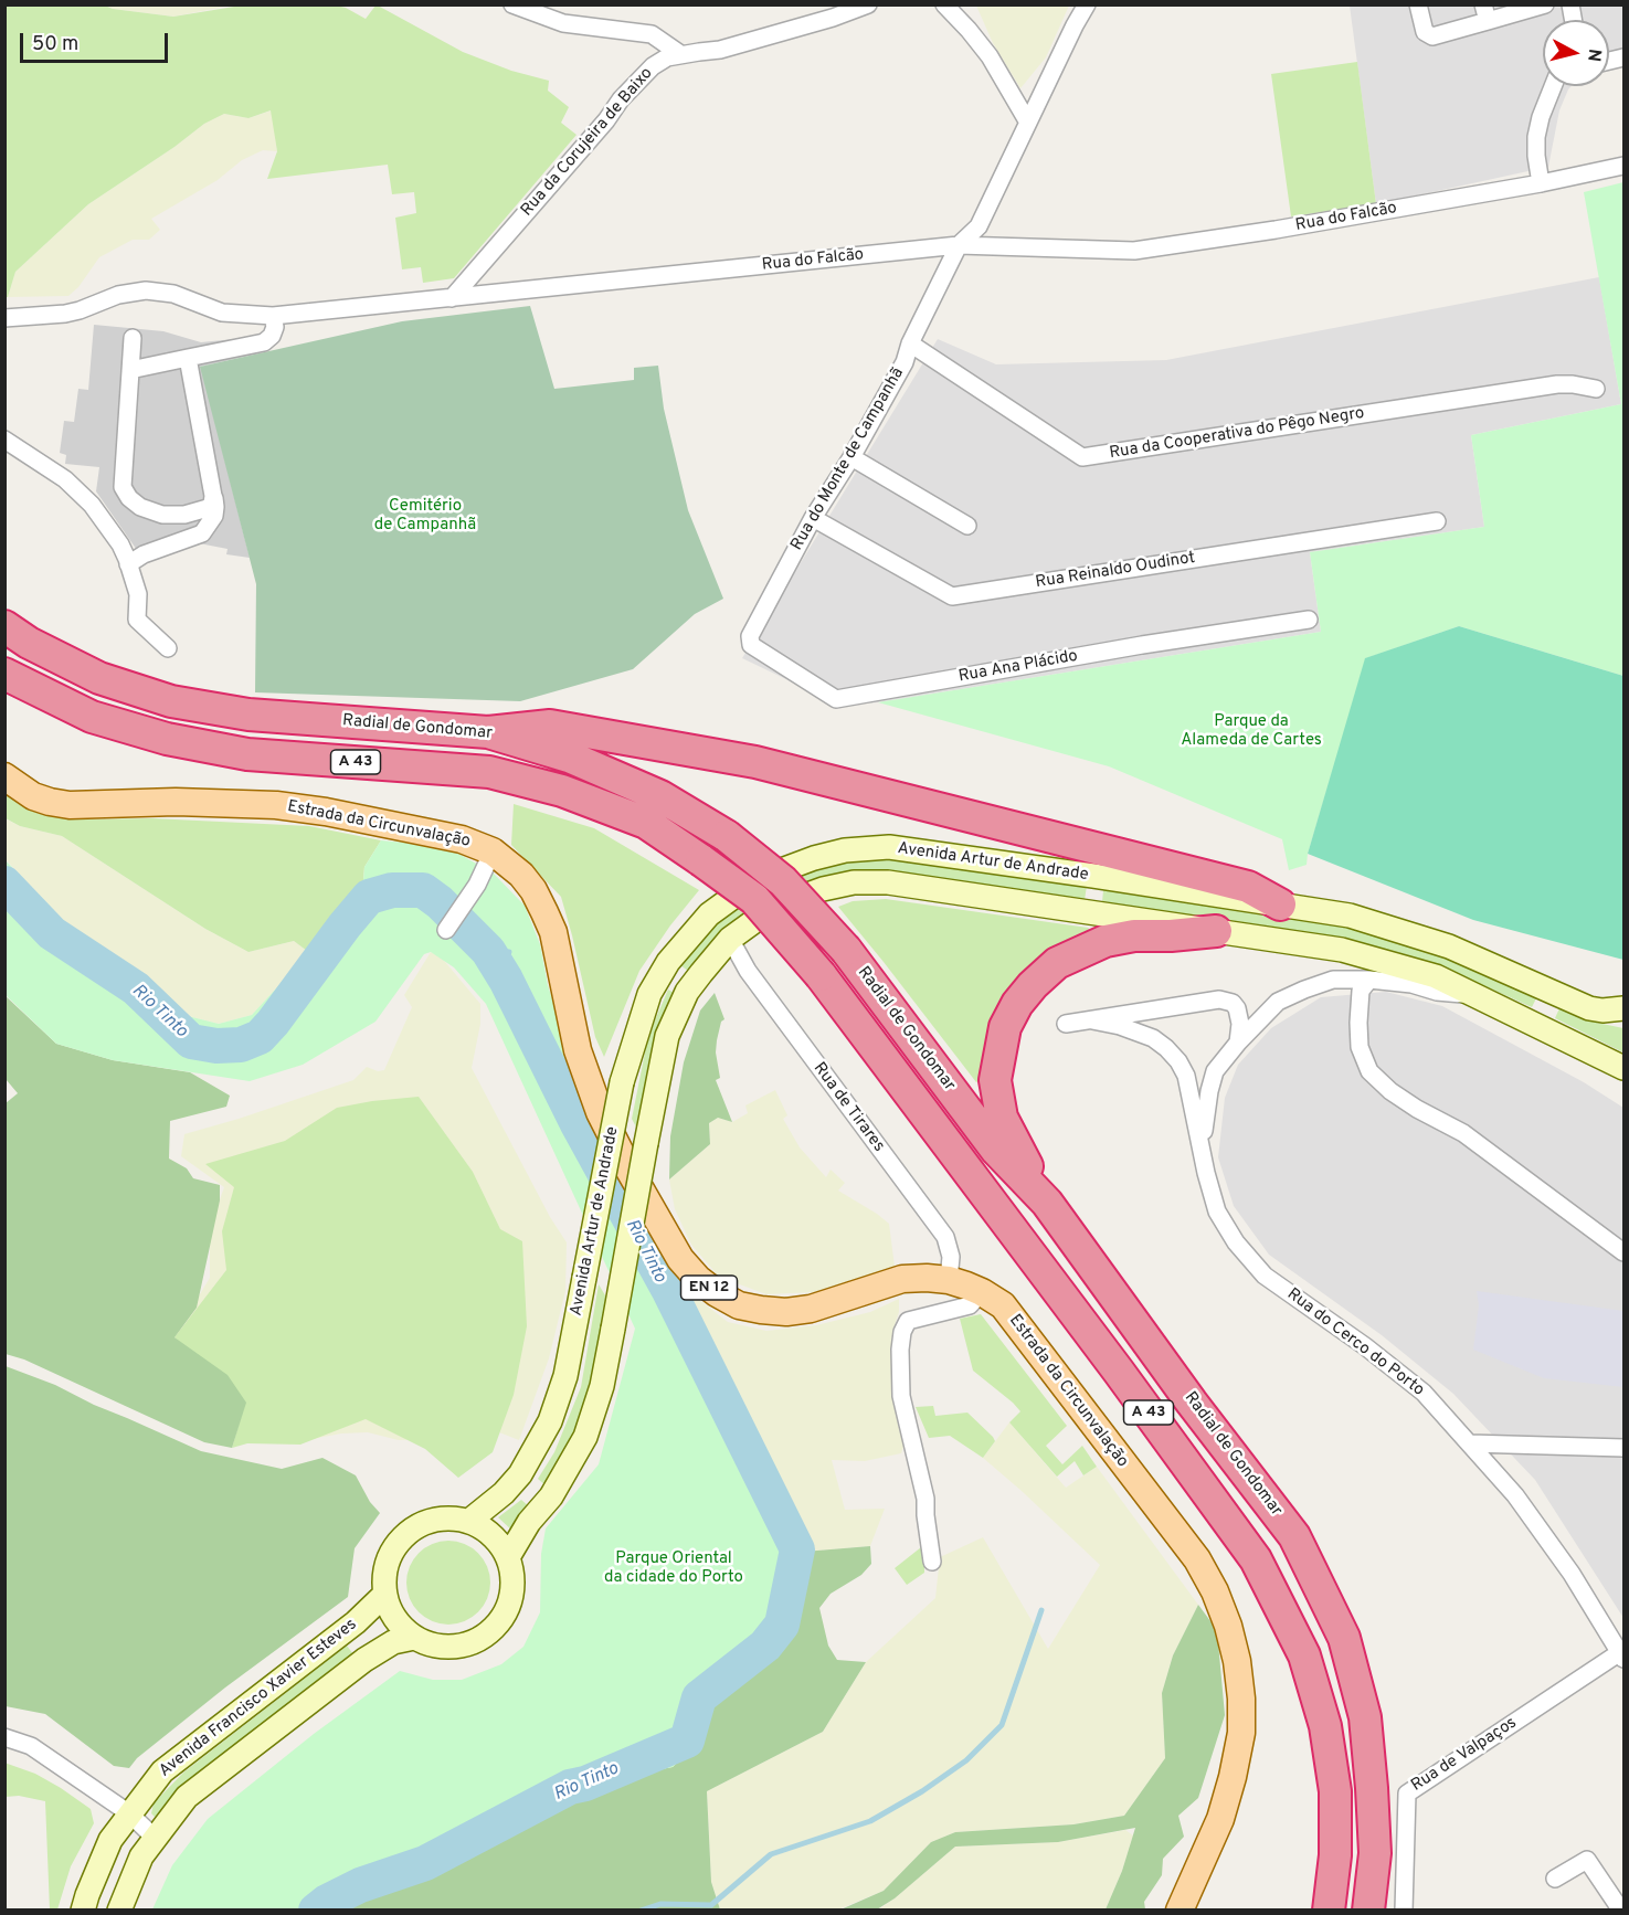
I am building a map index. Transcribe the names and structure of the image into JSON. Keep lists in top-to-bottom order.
{
  "streets": {
    "highway": ["Radial de Gondomar", "A 43"],
    "main road": [
      "Estrada da Circunvalação",
      "Avenida Artur de Andrade",
      "EN 12",
      "Avenida Francisco Xavier Esteves"
    ],
    "street": [
      "Rua da Corujeira de Baixo",
      "Rua do Falcão",
      "Rua da Cooperativa do Pêgo Negro",
      "Rua do Monte de Campanhã",
      "Rua Reinaldo Oudinot",
      "Rua Ana Plácido",
      "Rua de Tirares",
      "Rua do Cerco do Porto",
      "Rua de Valpaços"
    ]
  },
  "crossings": [
    ["Rua da Corujeira de Baixo", "Rua do Falcão"],
    ["Rua do Falcão", "Rua do Monte de Campanhã"],
    ["Rua da Cooperativa do Pêgo Negro", "Rua do Monte de Campanhã"],
    ["Rua do Monte de Campanhã", "Rua Reinaldo Oudinot"],
    ["Rua do Monte de Campanhã", "Rua Ana Plácido"],
    ["Estrada da Circunvalação", "Rua de Tirares"],
    ["Avenida Artur de Andrade", "Rua de Tirares"],
    ["Avenida Artur de Andrade", "Rua do Cerco do Porto"],
    ["Avenida Artur de Andrade", "Avenida Francisco Xavier Esteves"],
    ["Rua do Cerco do Porto", "Rua de Valpaços"]
  ],
  "water": ["Rio Tinto"],
  "parks": ["Cemitério de Campanhã", "Parque da Alameda de Cartes", "Parque Oriental da cidade do Porto"],
  "scale_bar": "50 m",
  "north": "right"
}
